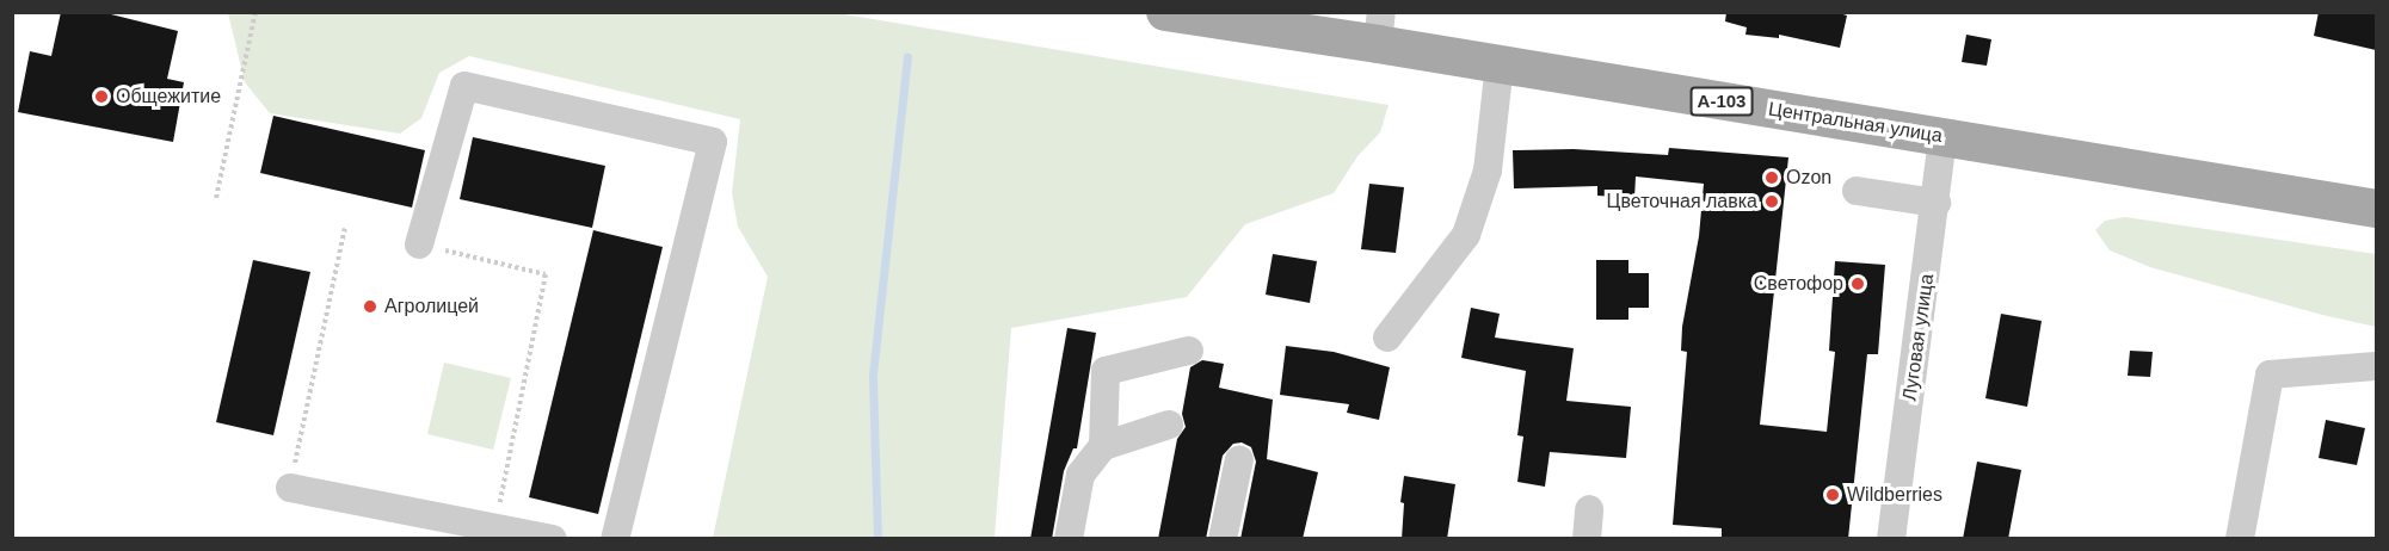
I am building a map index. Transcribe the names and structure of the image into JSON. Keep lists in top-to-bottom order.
{
  "streets": {
    "main road": ["А-103", "Центральная улица"],
    "street": ["Луговая улица"]
  },
  "crossings": [
    ["Центральная улица", "Луговая улица"]
  ],
  "places": [
    "Общежитие",
    "Ozon",
    "Цветочная лавка",
    "Светофор",
    "Агролицей",
    "Wildberries"
  ]
}
